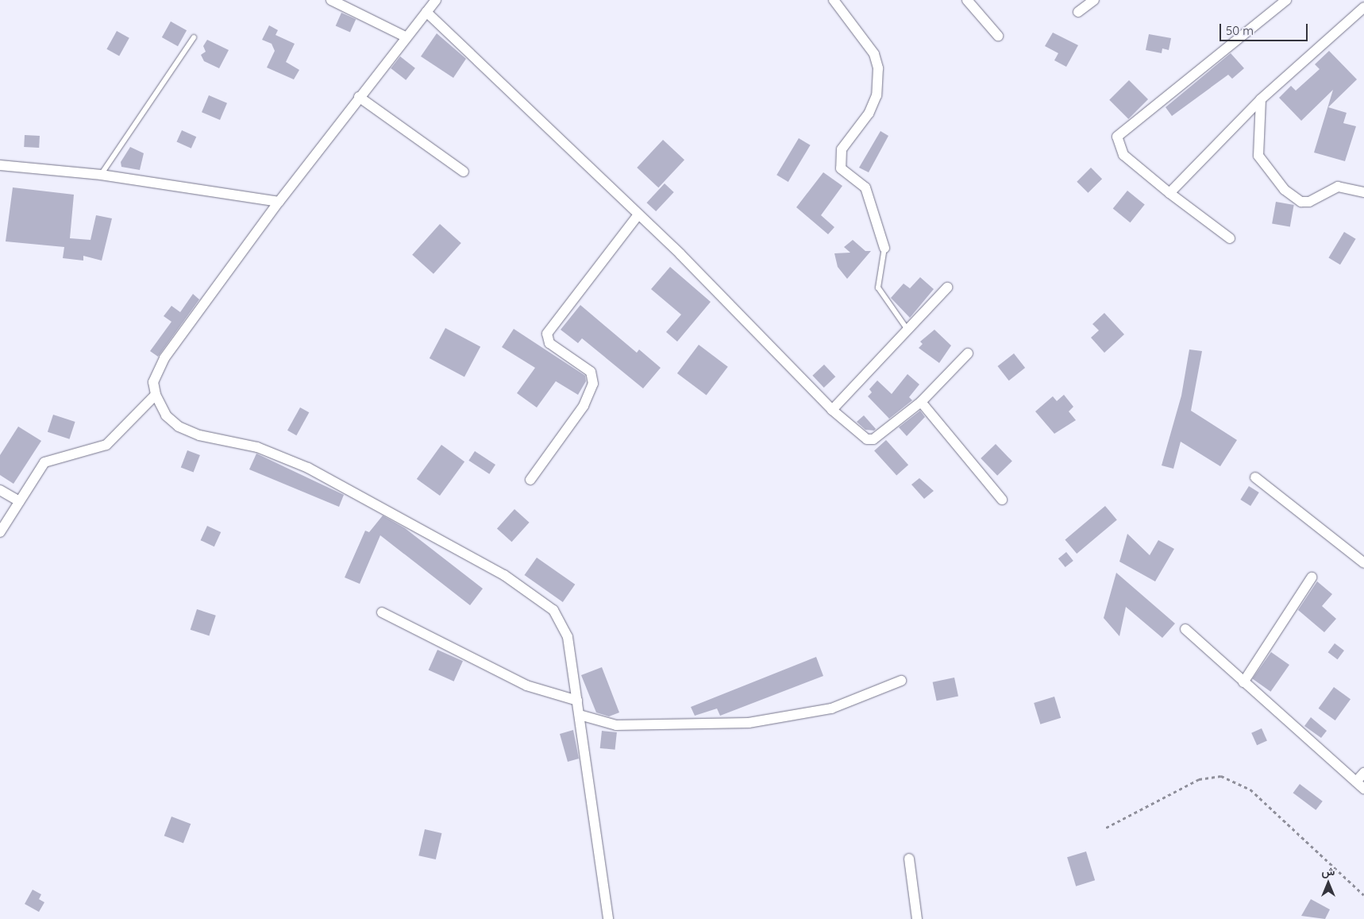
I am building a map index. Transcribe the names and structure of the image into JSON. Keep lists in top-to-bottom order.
{
  "scale_bar": "50 m",
  "north": "top"
}
